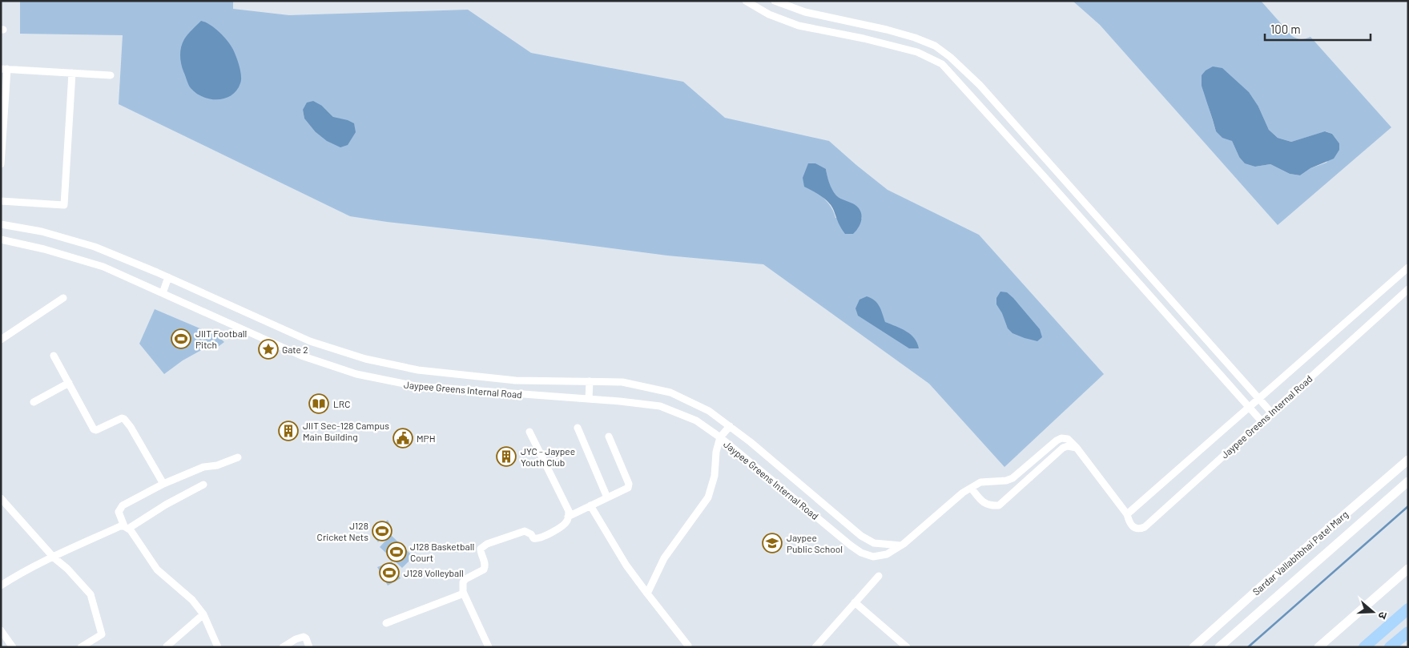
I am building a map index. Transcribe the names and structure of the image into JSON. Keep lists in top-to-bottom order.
{
  "streets": {
    "street": ["Jaypee Greens Internal Road", "Sardar Vallabhbhai Patel Marg"]
  },
  "places": {
    "sports": [
      "JIIT Football Pitch",
      "J128 Cricket Nets",
      "J128 Basketball Court",
      "J128 Volleyball"
    ],
    "place": ["Gate 2"],
    "library": ["LRC"],
    "building": ["JIIT Sec-128 Campus Main Building", "JYC - Jaypee Youth Club"],
    "public building": ["MPH"],
    "school or university": ["Jaypee Public School"]
  },
  "scale_bar": "100 m",
  "north": "right"
}
